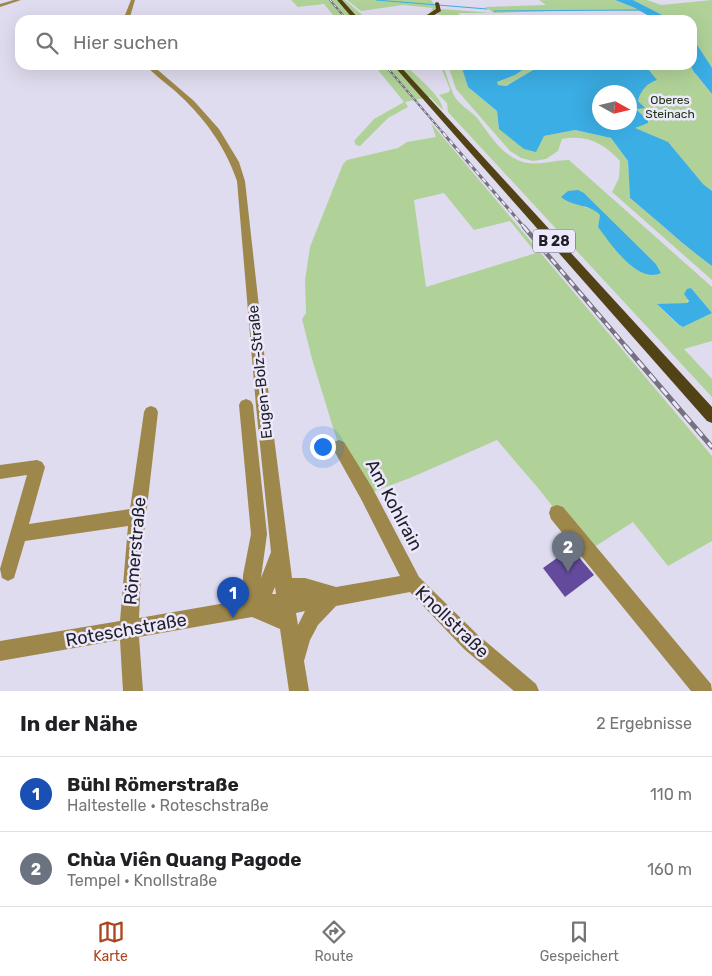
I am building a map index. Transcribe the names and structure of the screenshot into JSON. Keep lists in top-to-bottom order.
{
  "streets": {
    "main road": ["B 28"],
    "street": [
      "Eugen-Bolz-Straße",
      "Am Kohlrain",
      "Römerstraße",
      "Knollstraße",
      "Roteschstraße"
    ]
  },
  "crossings": [
    ["Eugen-Bolz-Straße", "Knollstraße"],
    ["Eugen-Bolz-Straße", "Roteschstraße"],
    ["Am Kohlrain", "Knollstraße"],
    ["Römerstraße", "Roteschstraße"]
  ],
  "parks": ["Oberes Steinach"],
  "north": "right",
  "page": {
    "search": "Hier suchen",
    "pins": ["2", "1"],
    "heading": ["In der Nähe", "2 Ergebnisse"],
    "list": [
      {
        "mark": "1",
        "name": "Bühl Römerstraße",
        "note": "Haltestelle · Roteschstraße",
        "value": "110 m"
      },
      {
        "mark": "2",
        "name": "Chùa Viên Quang Pagode",
        "note": "Tempel · Knollstraße",
        "value": "160 m"
      }
    ],
    "nav": ["Karte", "Route", "Gespeichert"]
  }
}
